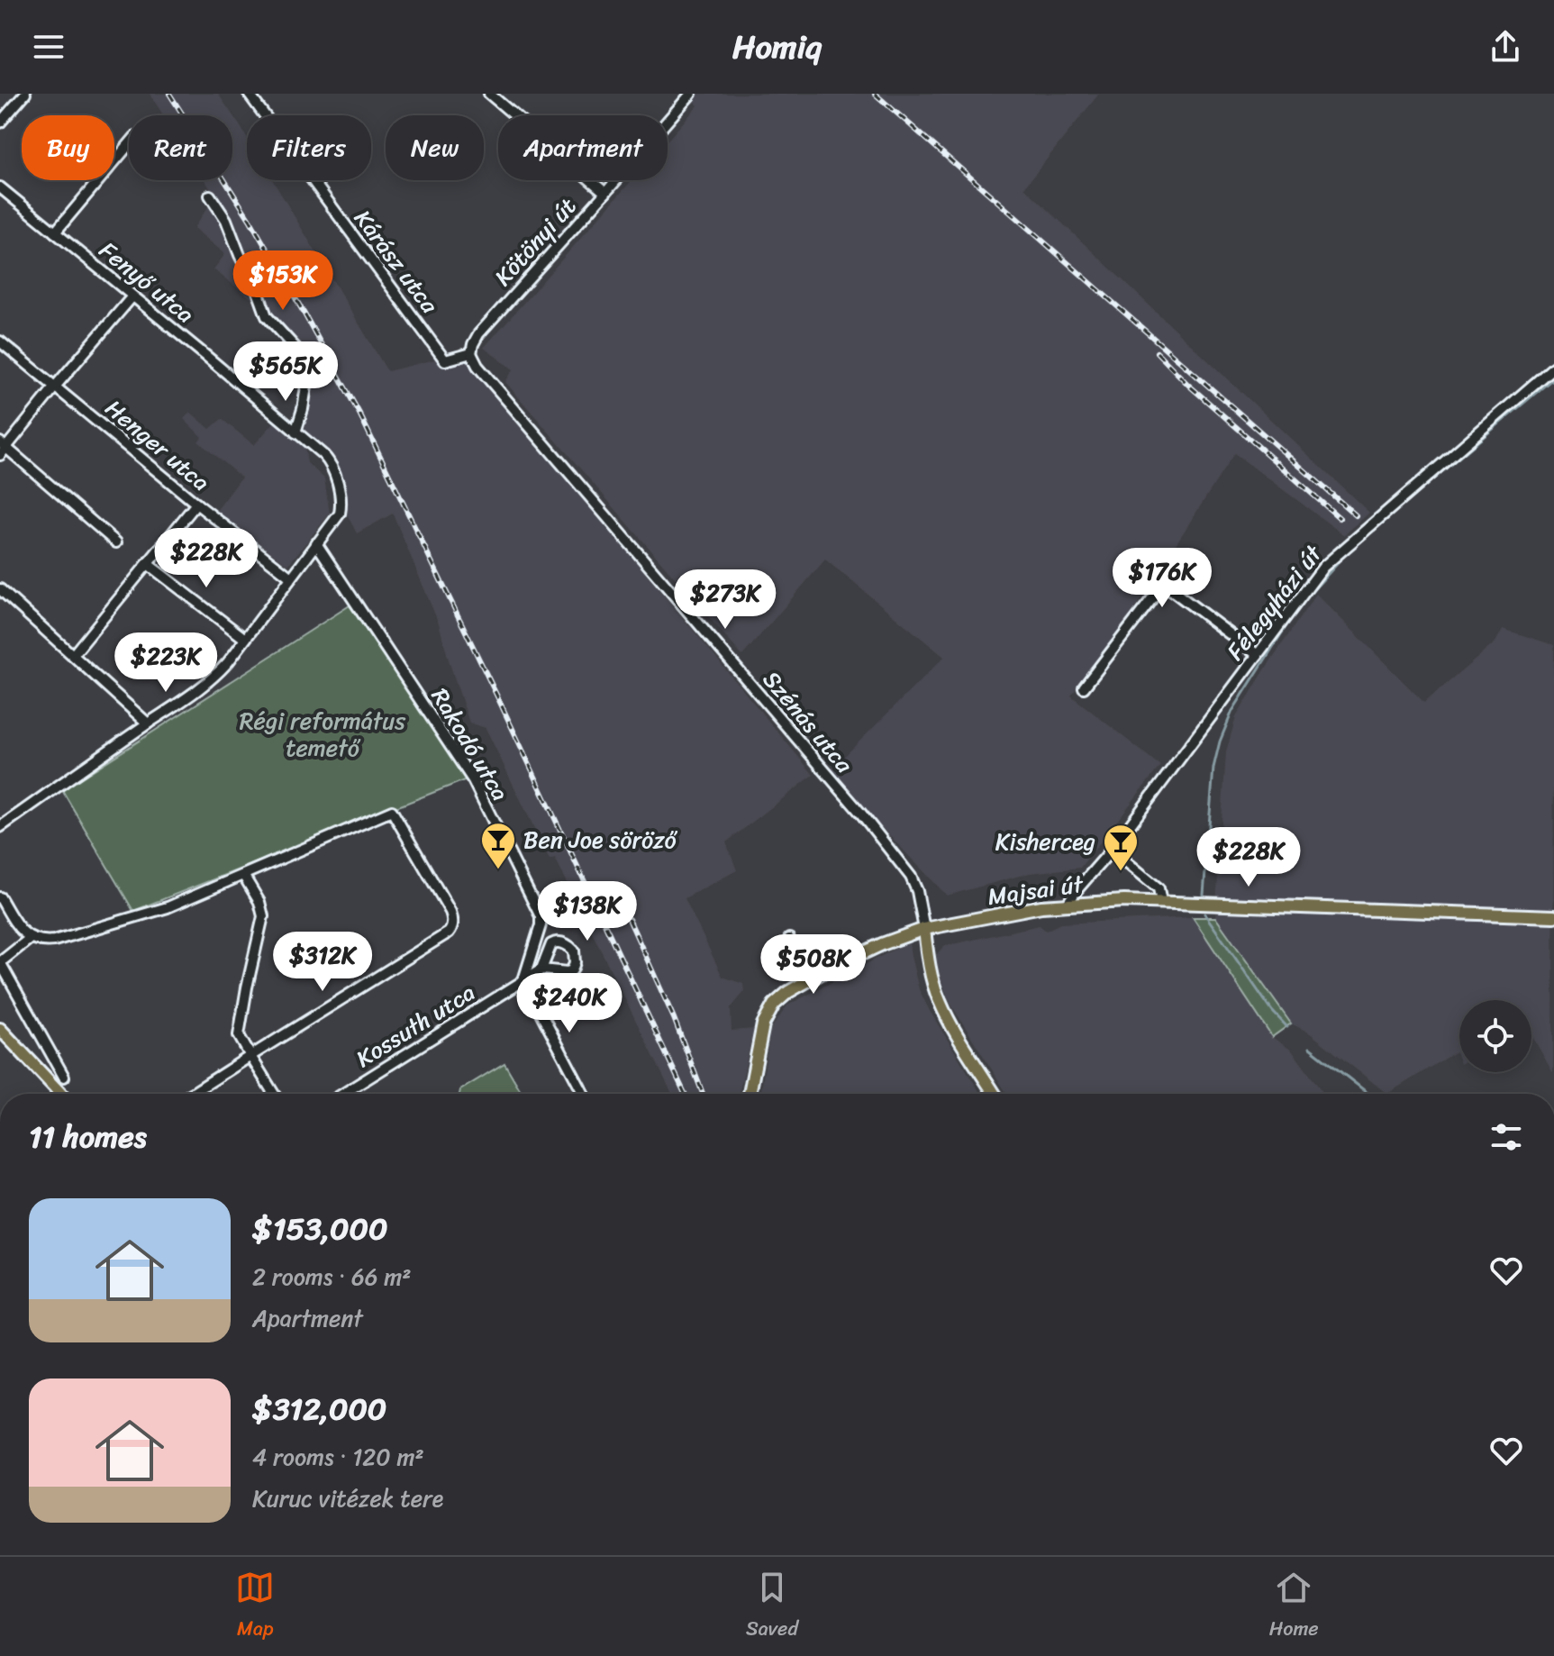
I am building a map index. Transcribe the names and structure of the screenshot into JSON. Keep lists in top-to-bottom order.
{
  "streets": {
    "main road": ["Majsai út"],
    "street": [
      "Kötönyi út",
      "Kárász utca",
      "Fenyő utca",
      "Henger utca",
      "Félegyházi út",
      "Szénás utca",
      "Rakodó utca",
      "Kossuth utca"
    ]
  },
  "crossings": [
    ["Kötönyi út", "Kárász utca"],
    ["Kötönyi út", "Szénás utca"],
    ["Kárász utca", "Szénás utca"],
    ["Fenyő utca", "Henger utca"],
    ["Fenyő utca", "Rakodó utca"],
    ["Félegyházi út", "Majsai út"],
    ["Szénás utca", "Majsai út"],
    ["Rakodó utca", "Kossuth utca"]
  ],
  "parks": ["Régi református temető"],
  "places": {
    "bar": ["Ben Joe söröző", "Kisherceg"]
  },
  "page": {
    "header": "Homiq",
    "chip": [
      "Buy",
      "Rent",
      "Filters",
      "New",
      "Apartment"
    ],
    "price": [
      "$153K",
      "$565K",
      "$228K",
      "$176K",
      "$273K",
      "$223K",
      "$228K",
      "$138K",
      "$312K",
      "$508K",
      "$240K"
    ],
    "heading": "11 homes",
    "list": [
      {
        "name": "$153,000",
        "note": "2 rooms · 66 m² · Apartment"
      },
      {
        "name": "$312,000",
        "note": "4 rooms · 120 m² · Kuruc vitézek tere"
      }
    ],
    "tabs": ["Map", "Saved", "Home"]
  }
}
